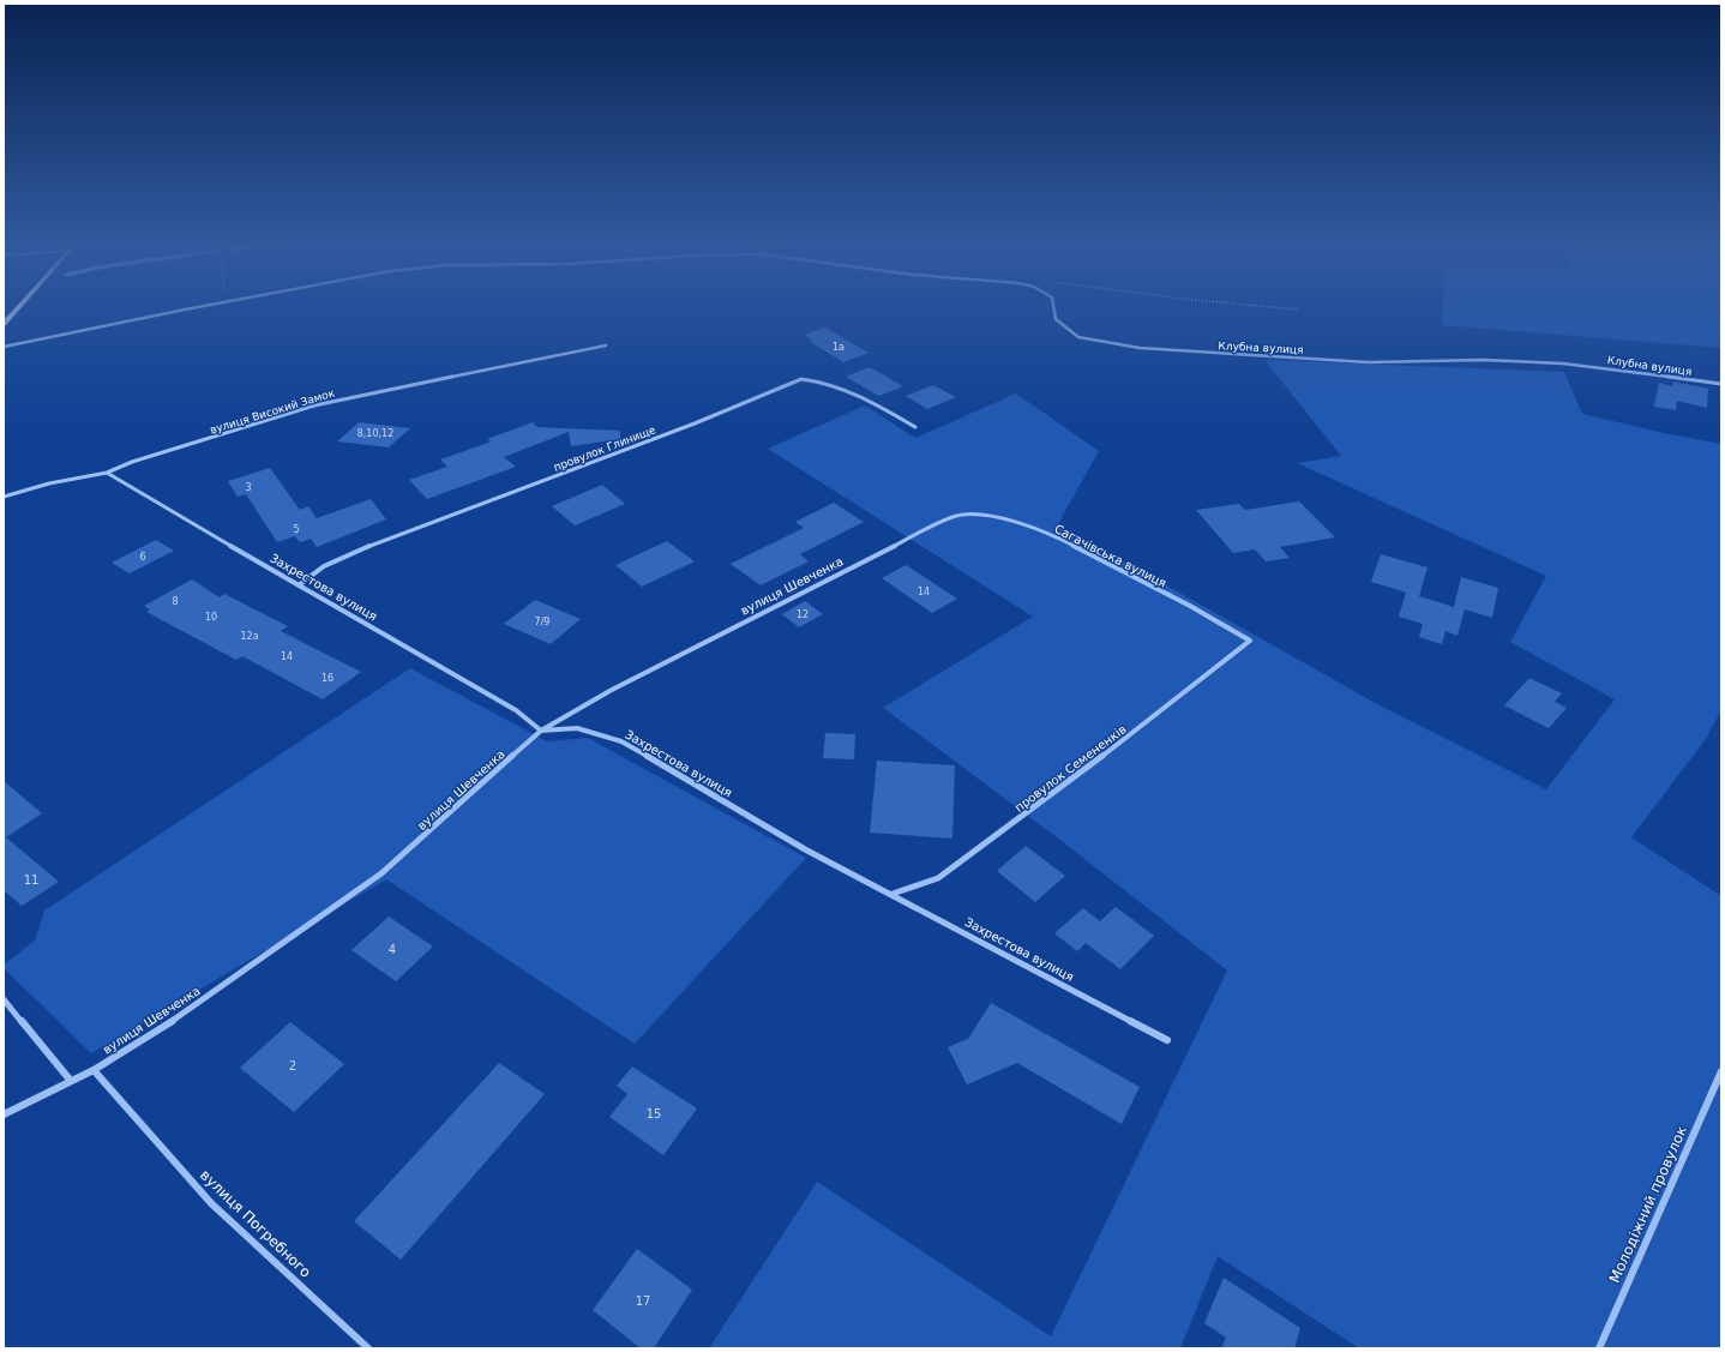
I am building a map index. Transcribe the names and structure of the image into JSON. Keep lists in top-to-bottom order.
{
  "streets": {
    "street": [
      "Клубна вулиця",
      "вулиця Високий Замок",
      "провулок Глинище",
      "Сагачівська вулиця",
      "вулиця Шевченка",
      "Захрестова вулиця",
      "провулок Семененків",
      "Молодіжний провулок",
      "вулиця Погребного"
    ]
  },
  "crossings": [
    ["вулиця Високий Замок", "Захрестова вулиця"],
    ["провулок Глинище", "Захрестова вулиця"],
    ["Сагачівська вулиця", "вулиця Шевченка"],
    ["Сагачівська вулиця", "провулок Семененків"],
    ["вулиця Шевченка", "Захрестова вулиця"],
    ["вулиця Шевченка", "вулиця Погребного"],
    ["Захрестова вулиця", "провулок Семененків"]
  ],
  "house_numbers": [
    "1а",
    "8,10,12",
    "3",
    "5",
    "6",
    "14",
    "8",
    "12",
    "10",
    "7/9",
    "12а",
    "14",
    "16",
    "11",
    "4",
    "2",
    "15",
    "17"
  ]
}
